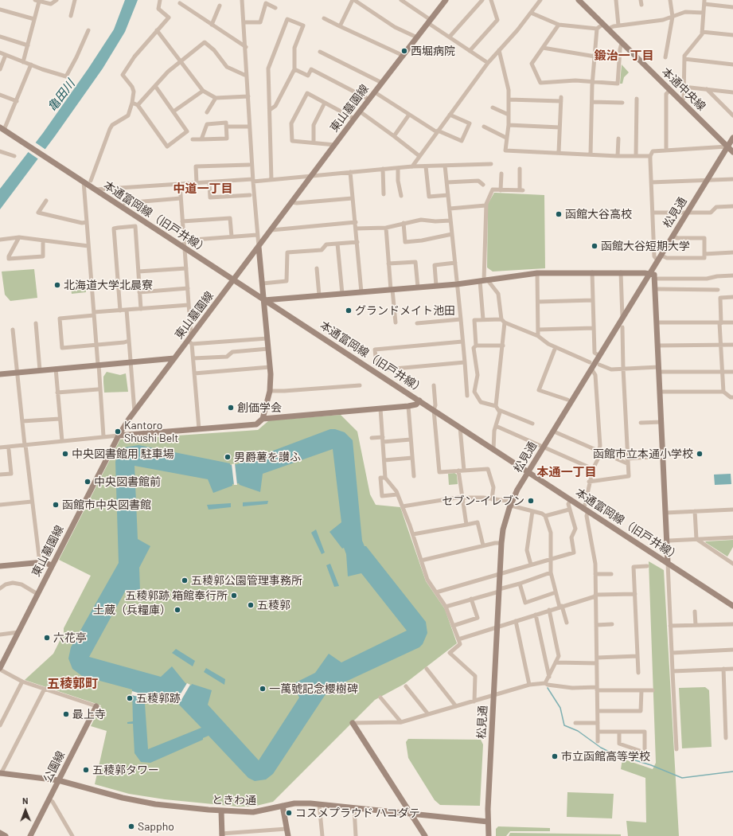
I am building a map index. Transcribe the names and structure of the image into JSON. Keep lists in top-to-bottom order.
{
  "streets": {
    "street": [
      "本通中央線",
      "東山墓園線",
      "松見通",
      "本通富岡線（旧戸井線）",
      "公園線",
      "ときわ通"
    ]
  },
  "crossings": [
    ["本通中央線", "松見通"],
    ["東山墓園線", "本通富岡線（旧戸井線）"],
    ["松見通", "本通富岡線（旧戸井線）"],
    ["松見通", "ときわ通"],
    ["公園線", "ときわ通"]
  ],
  "districts": [
    "鍛治一丁目",
    "中道一丁目",
    "本通一丁目",
    "五稜郭町"
  ],
  "water": ["亀田川"],
  "places": [
    "西堀病院",
    "函館大谷高校",
    "函館大谷短期大学",
    "北海道大学北晨寮",
    "グランドメイト池田",
    "創価学会",
    "Kantoro Shushi Belt",
    "中央図書館用 駐車場",
    "函館市立本通小学校",
    "男爵薯を讃ふ",
    "中央図書館前",
    "セブン-イレブン",
    "函館市中央図書館",
    "五稜郭公園管理事務所",
    "五稜郭跡 箱館奉行所",
    "五稜郭",
    "土蔵（兵糧庫）",
    "六花亭",
    "一萬號記念櫻樹碑",
    "五稜郭跡",
    "最上寺",
    "市立函館高等学校",
    "五稜郭タワー",
    "コスメプラウド ハコダテ",
    "Sappho"
  ],
  "north": "top"
}
